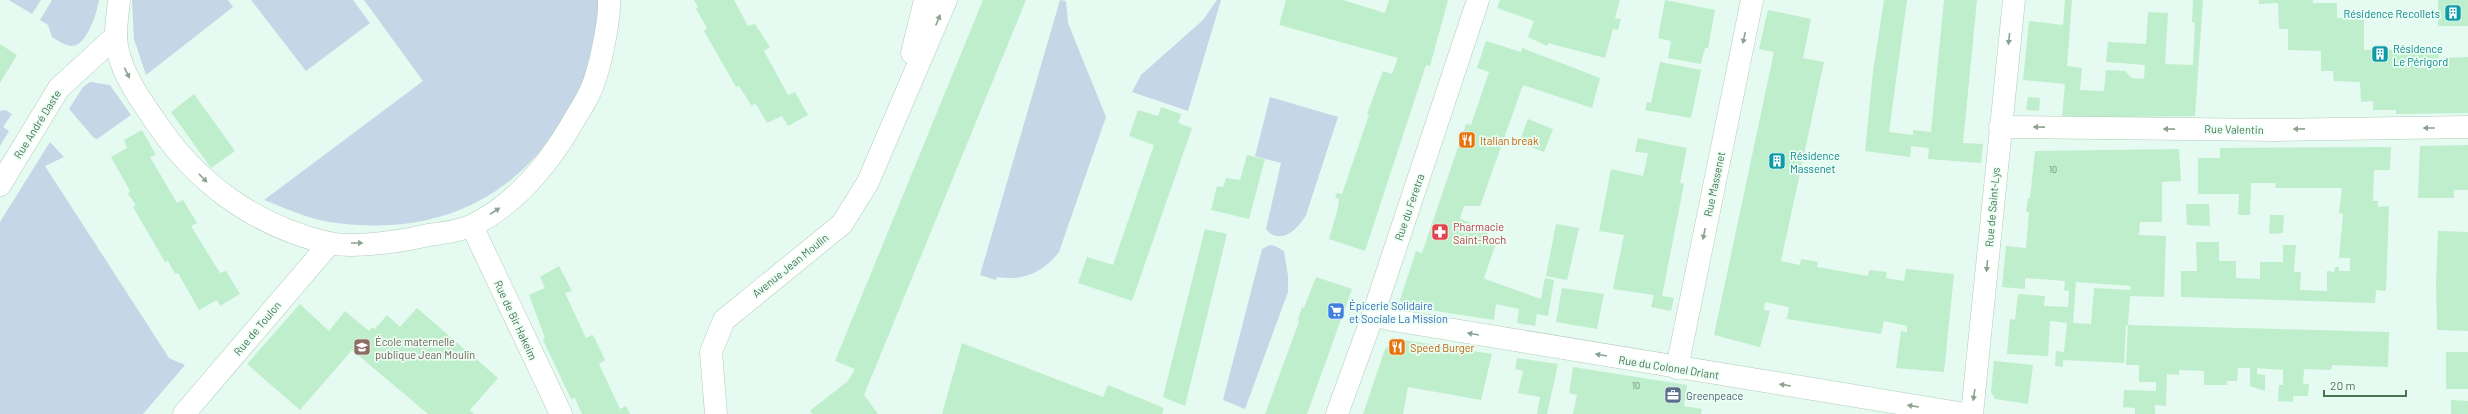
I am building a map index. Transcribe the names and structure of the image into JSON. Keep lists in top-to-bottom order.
{
  "streets": {
    "street": [
      "Rue André Daste",
      "Rue Valentin",
      "Rue Massenet",
      "Rue du Feretra",
      "Rue de Saint-Lys",
      "Avenue Jean Moulin",
      "Rue de Bir Hakeim",
      "Rue de Toulon",
      "Rue du Colonel Driant"
    ]
  },
  "crossings": [
    ["Rue Valentin", "Rue de Saint-Lys"],
    ["Rue Massenet", "Rue du Colonel Driant"],
    ["Rue du Feretra", "Rue du Colonel Driant"]
  ],
  "one_way": [
    "Rue Valentin",
    "Rue Massenet",
    "Rue de Saint-Lys",
    "Rue du Colonel Driant"
  ],
  "places": {
    "building": ["Résidence Recollets", "Résidence Le Périgord", "Résidence Massenet"],
    "restaurant": ["Italian break", "Speed Burger"],
    "pharmacy": ["Pharmacie Saint-Roch"],
    "supermarket": ["Épicerie Solidaire et Sociale La Mission"],
    "school or university": ["École maternelle publique Jean Moulin"],
    "office": ["Greenpeace"]
  },
  "house_numbers": ["10", "10"],
  "scale_bar": "20 m"
}
